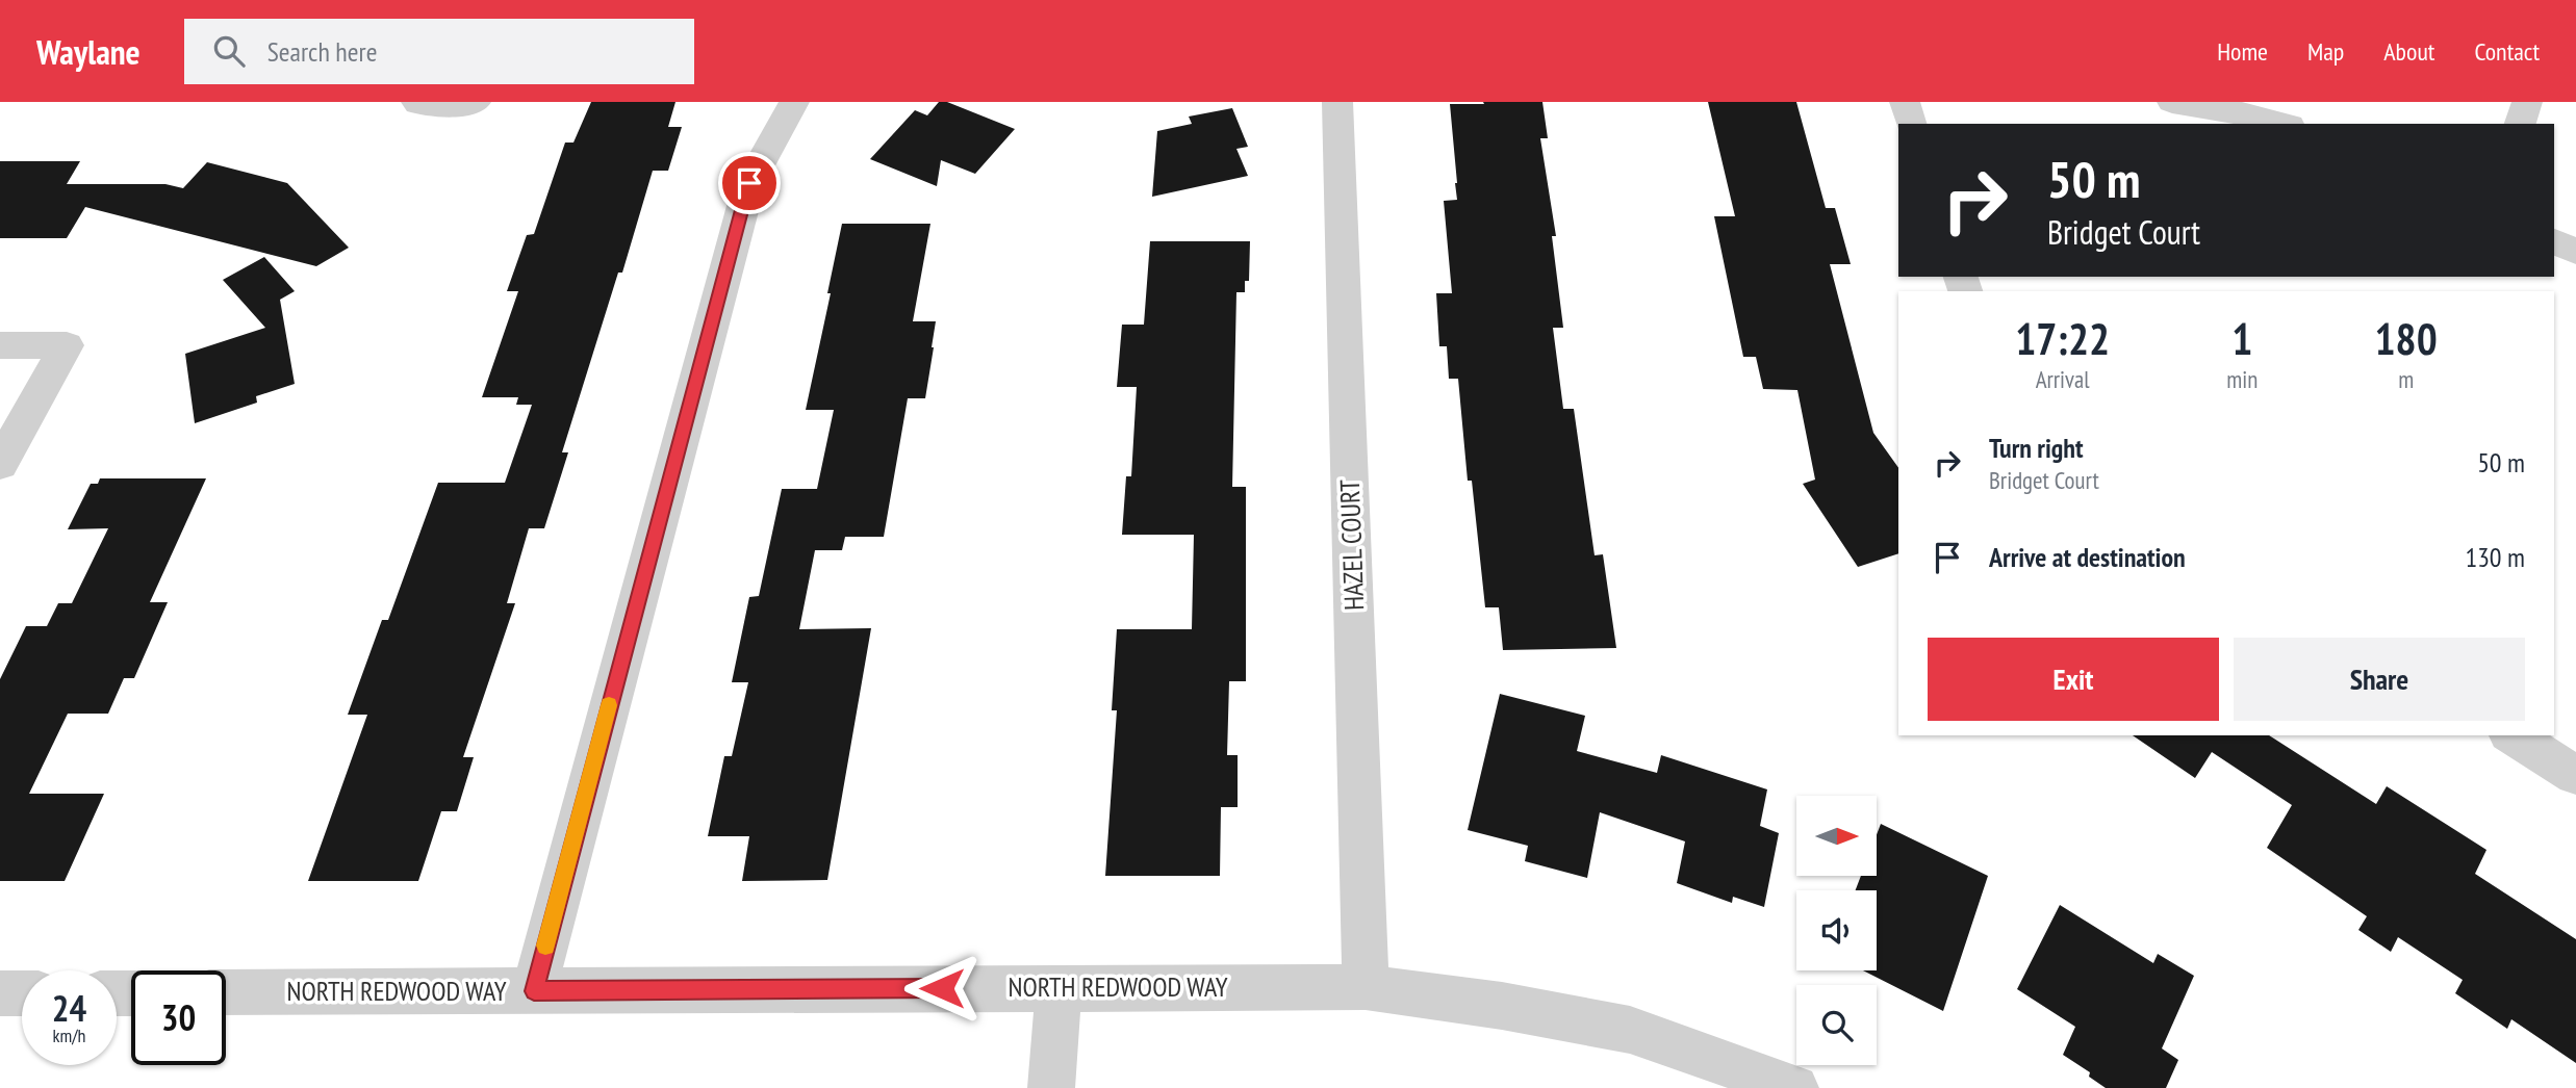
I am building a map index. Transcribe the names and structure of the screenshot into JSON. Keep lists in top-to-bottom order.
{
  "streets": {
    "street": ["HAZEL COURT", "NORTH REDWOOD WAY"]
  },
  "crossings": [
    ["HAZEL COURT", "NORTH REDWOOD WAY"]
  ],
  "north": "right",
  "page": {
    "header": "Waylane",
    "search": "Search here",
    "nav": [
      "Home",
      "Map",
      "About",
      "Contact"
    ],
    "turn": ["50 m", "Bridget Court"],
    "eta": [
      "17:22",
      "Arrival",
      "1",
      "min",
      "180",
      "m"
    ],
    "list": [
      {
        "name": "Turn right",
        "note": "Bridget Court",
        "value": "50 m"
      },
      {
        "name": "Arrive at destination",
        "value": "130 m"
      }
    ],
    "buttons": ["Exit", "Share"],
    "speed": "24 km/h",
    "limit": "30"
  }
}
